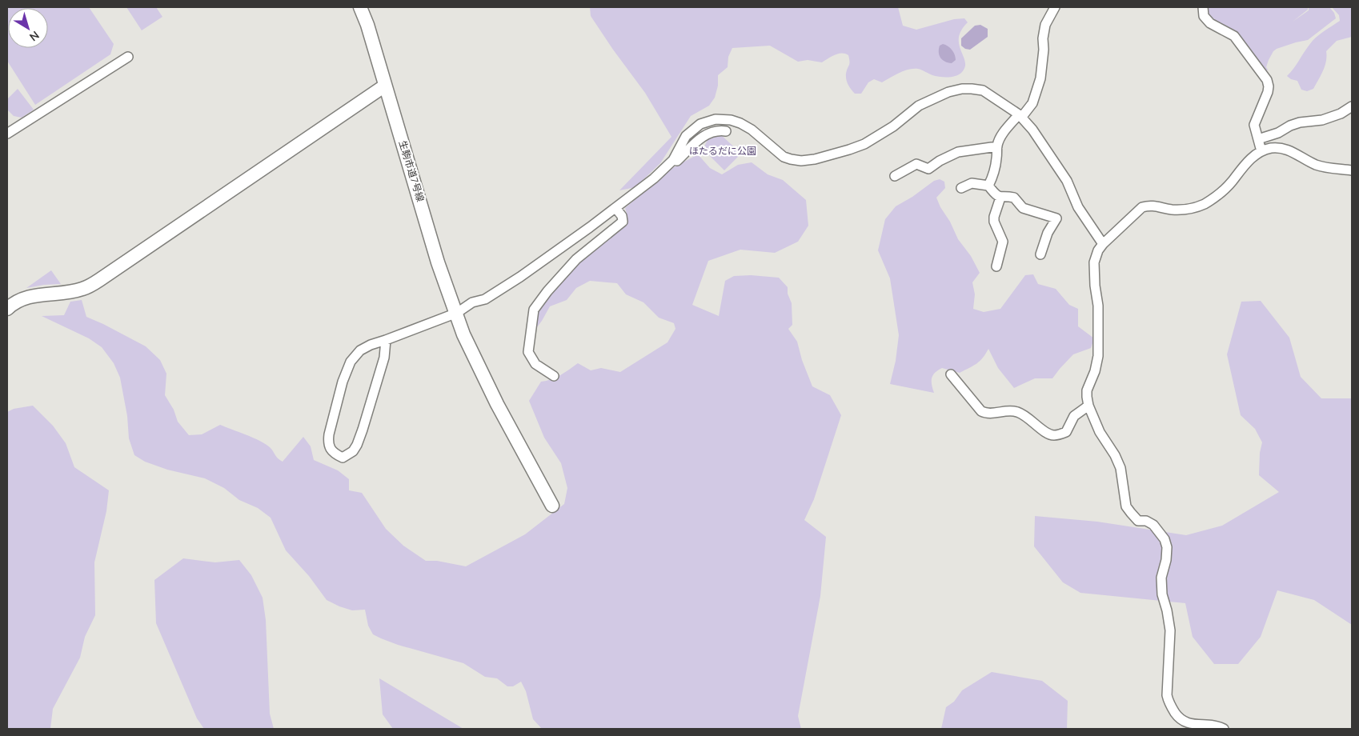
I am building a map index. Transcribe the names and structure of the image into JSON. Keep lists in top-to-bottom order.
{
  "streets": {
    "street": ["生駒市道7号線"]
  },
  "parks": ["ほたるだに公園"],
  "north": "bottom right"
}
